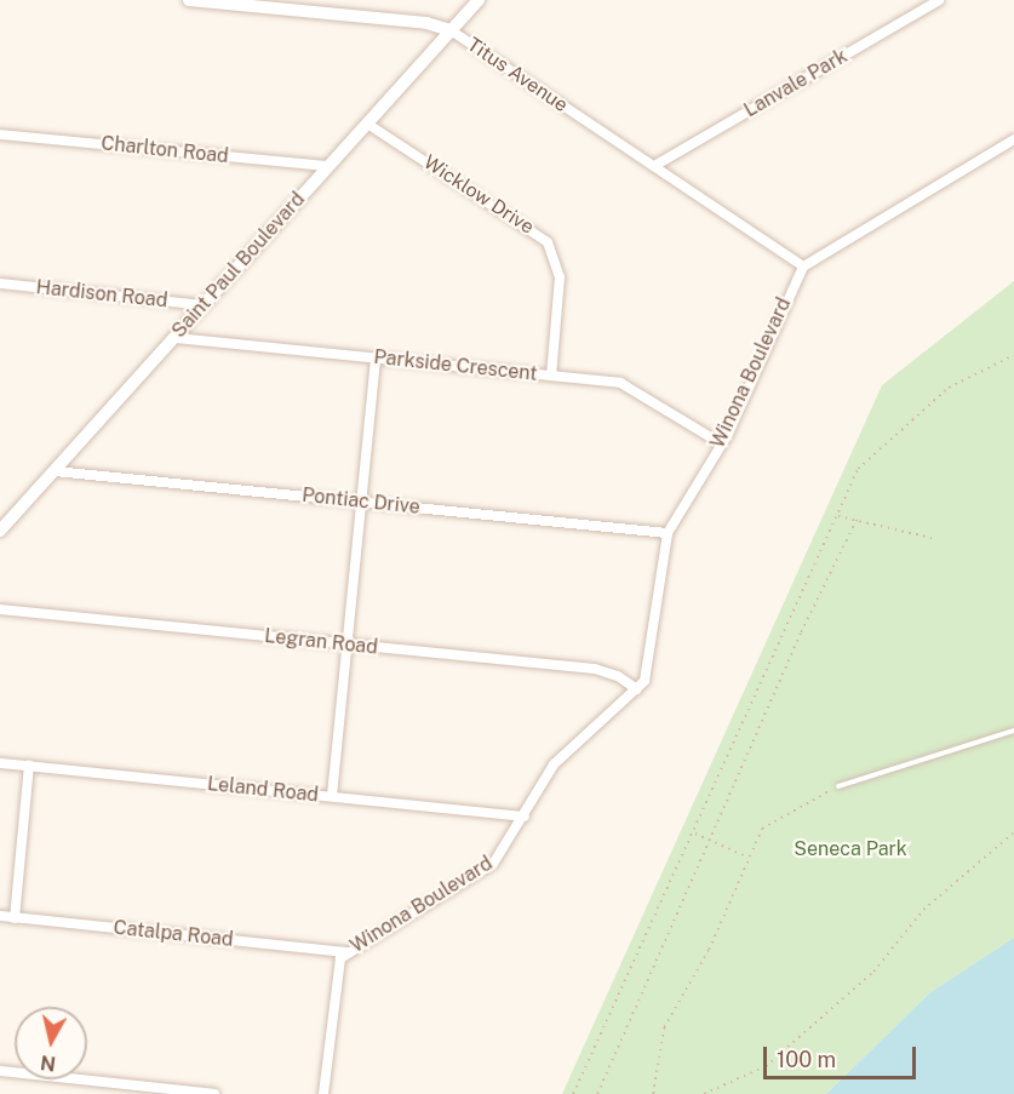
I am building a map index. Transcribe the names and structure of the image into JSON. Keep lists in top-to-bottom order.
{
  "streets": {
    "main road": ["Titus Avenue", "Saint Paul Boulevard"],
    "street": [
      "Lanvale Park",
      "Charlton Road",
      "Wicklow Drive",
      "Hardison Road",
      "Parkside Crescent",
      "Winona Boulevard",
      "Pontiac Drive",
      "Legran Road",
      "Leland Road",
      "Catalpa Road"
    ]
  },
  "crossings": [
    ["Titus Avenue", "Lanvale Park"],
    ["Titus Avenue", "Saint Paul Boulevard"],
    ["Titus Avenue", "Winona Boulevard"],
    ["Charlton Road", "Saint Paul Boulevard"],
    ["Wicklow Drive", "Saint Paul Boulevard"],
    ["Wicklow Drive", "Parkside Crescent"],
    ["Saint Paul Boulevard", "Hardison Road"],
    ["Saint Paul Boulevard", "Parkside Crescent"],
    ["Saint Paul Boulevard", "Pontiac Drive"],
    ["Parkside Crescent", "Winona Boulevard"],
    ["Winona Boulevard", "Pontiac Drive"],
    ["Winona Boulevard", "Legran Road"],
    ["Winona Boulevard", "Leland Road"],
    ["Winona Boulevard", "Catalpa Road"]
  ],
  "parks": ["Seneca Park"],
  "scale_bar": "100 m",
  "north": "bottom"
}
